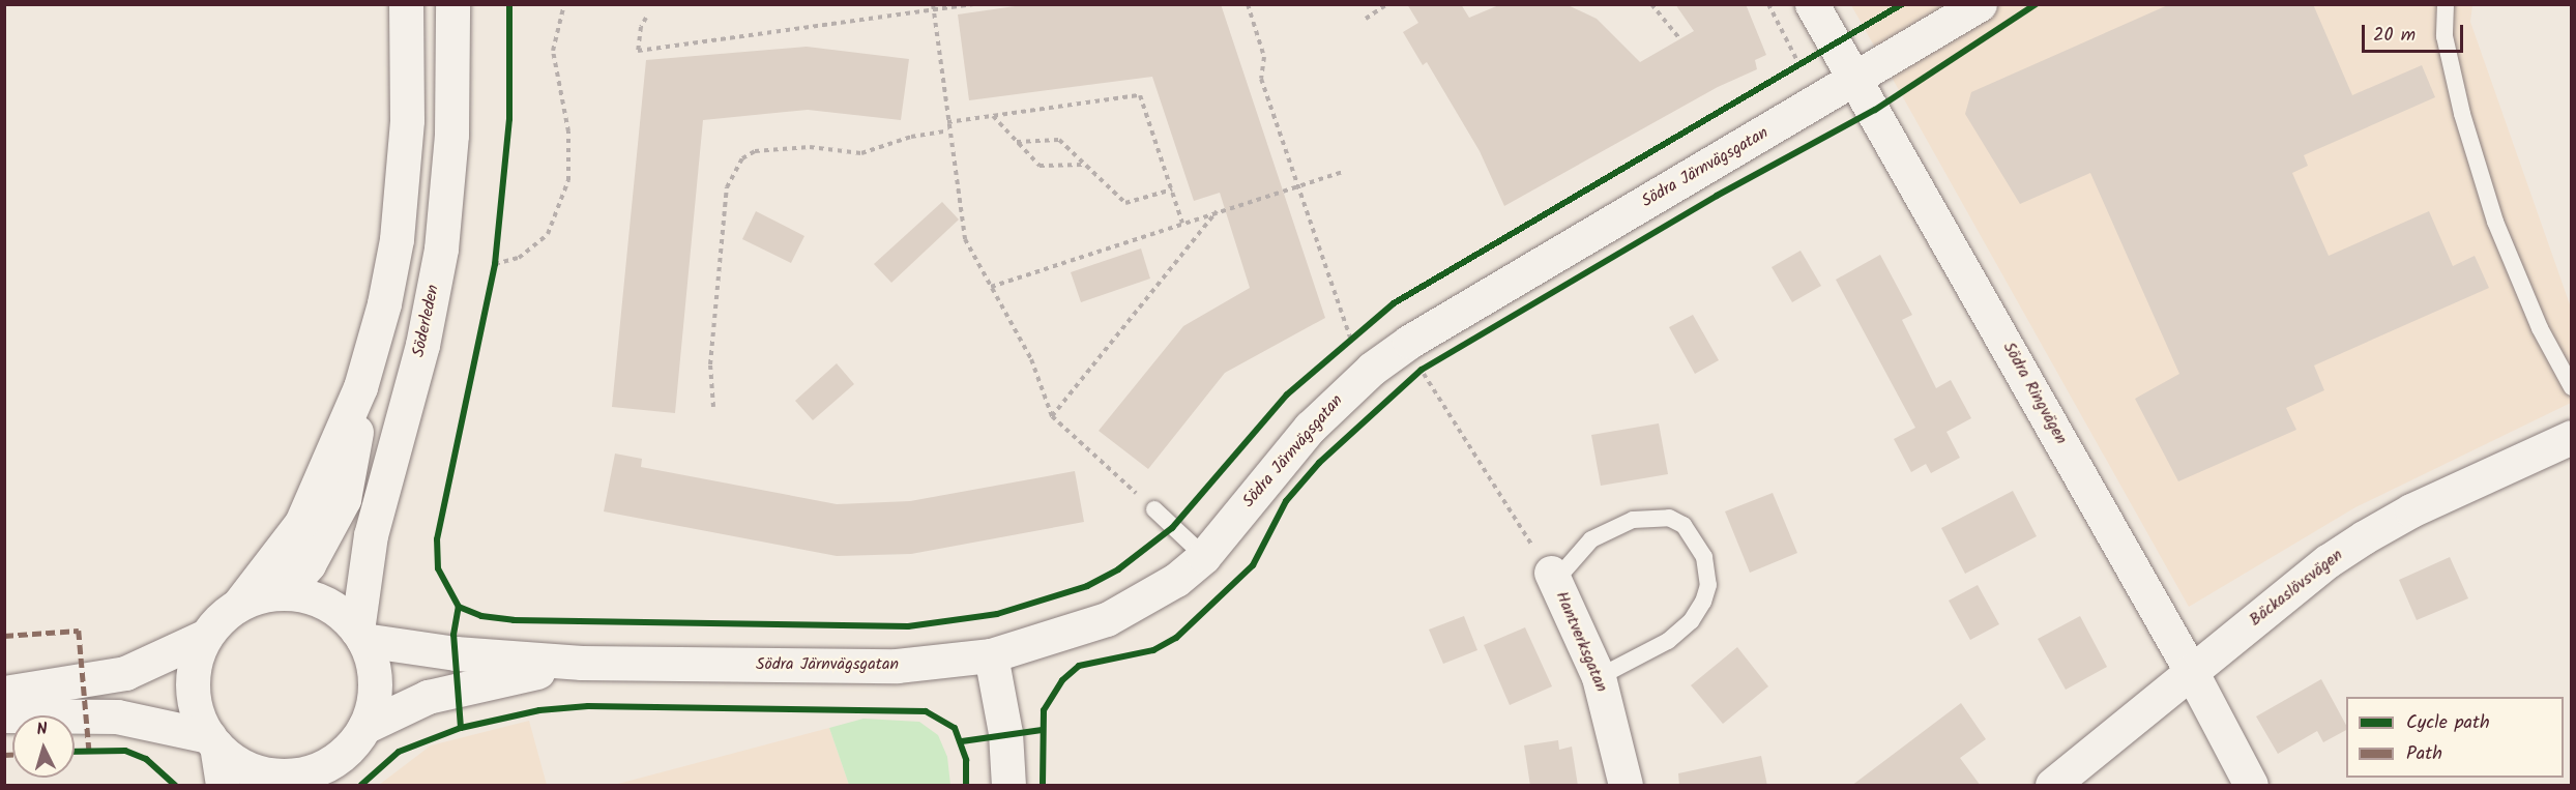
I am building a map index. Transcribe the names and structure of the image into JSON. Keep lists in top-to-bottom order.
{
  "streets": {
    "street": [
      "Södra Järnvägsgatan",
      "Söderleden",
      "Södra Ringvägen",
      "Bäckaslövsvägen",
      "Hantverksgatan"
    ]
  },
  "crossings": [
    ["Södra Järnvägsgatan", "Söderleden"],
    ["Södra Järnvägsgatan", "Södra Ringvägen"],
    ["Södra Ringvägen", "Bäckaslövsvägen"]
  ],
  "legend": ["Cycle path", "Path"],
  "scale_bar": "20 m",
  "north": "top"
}
